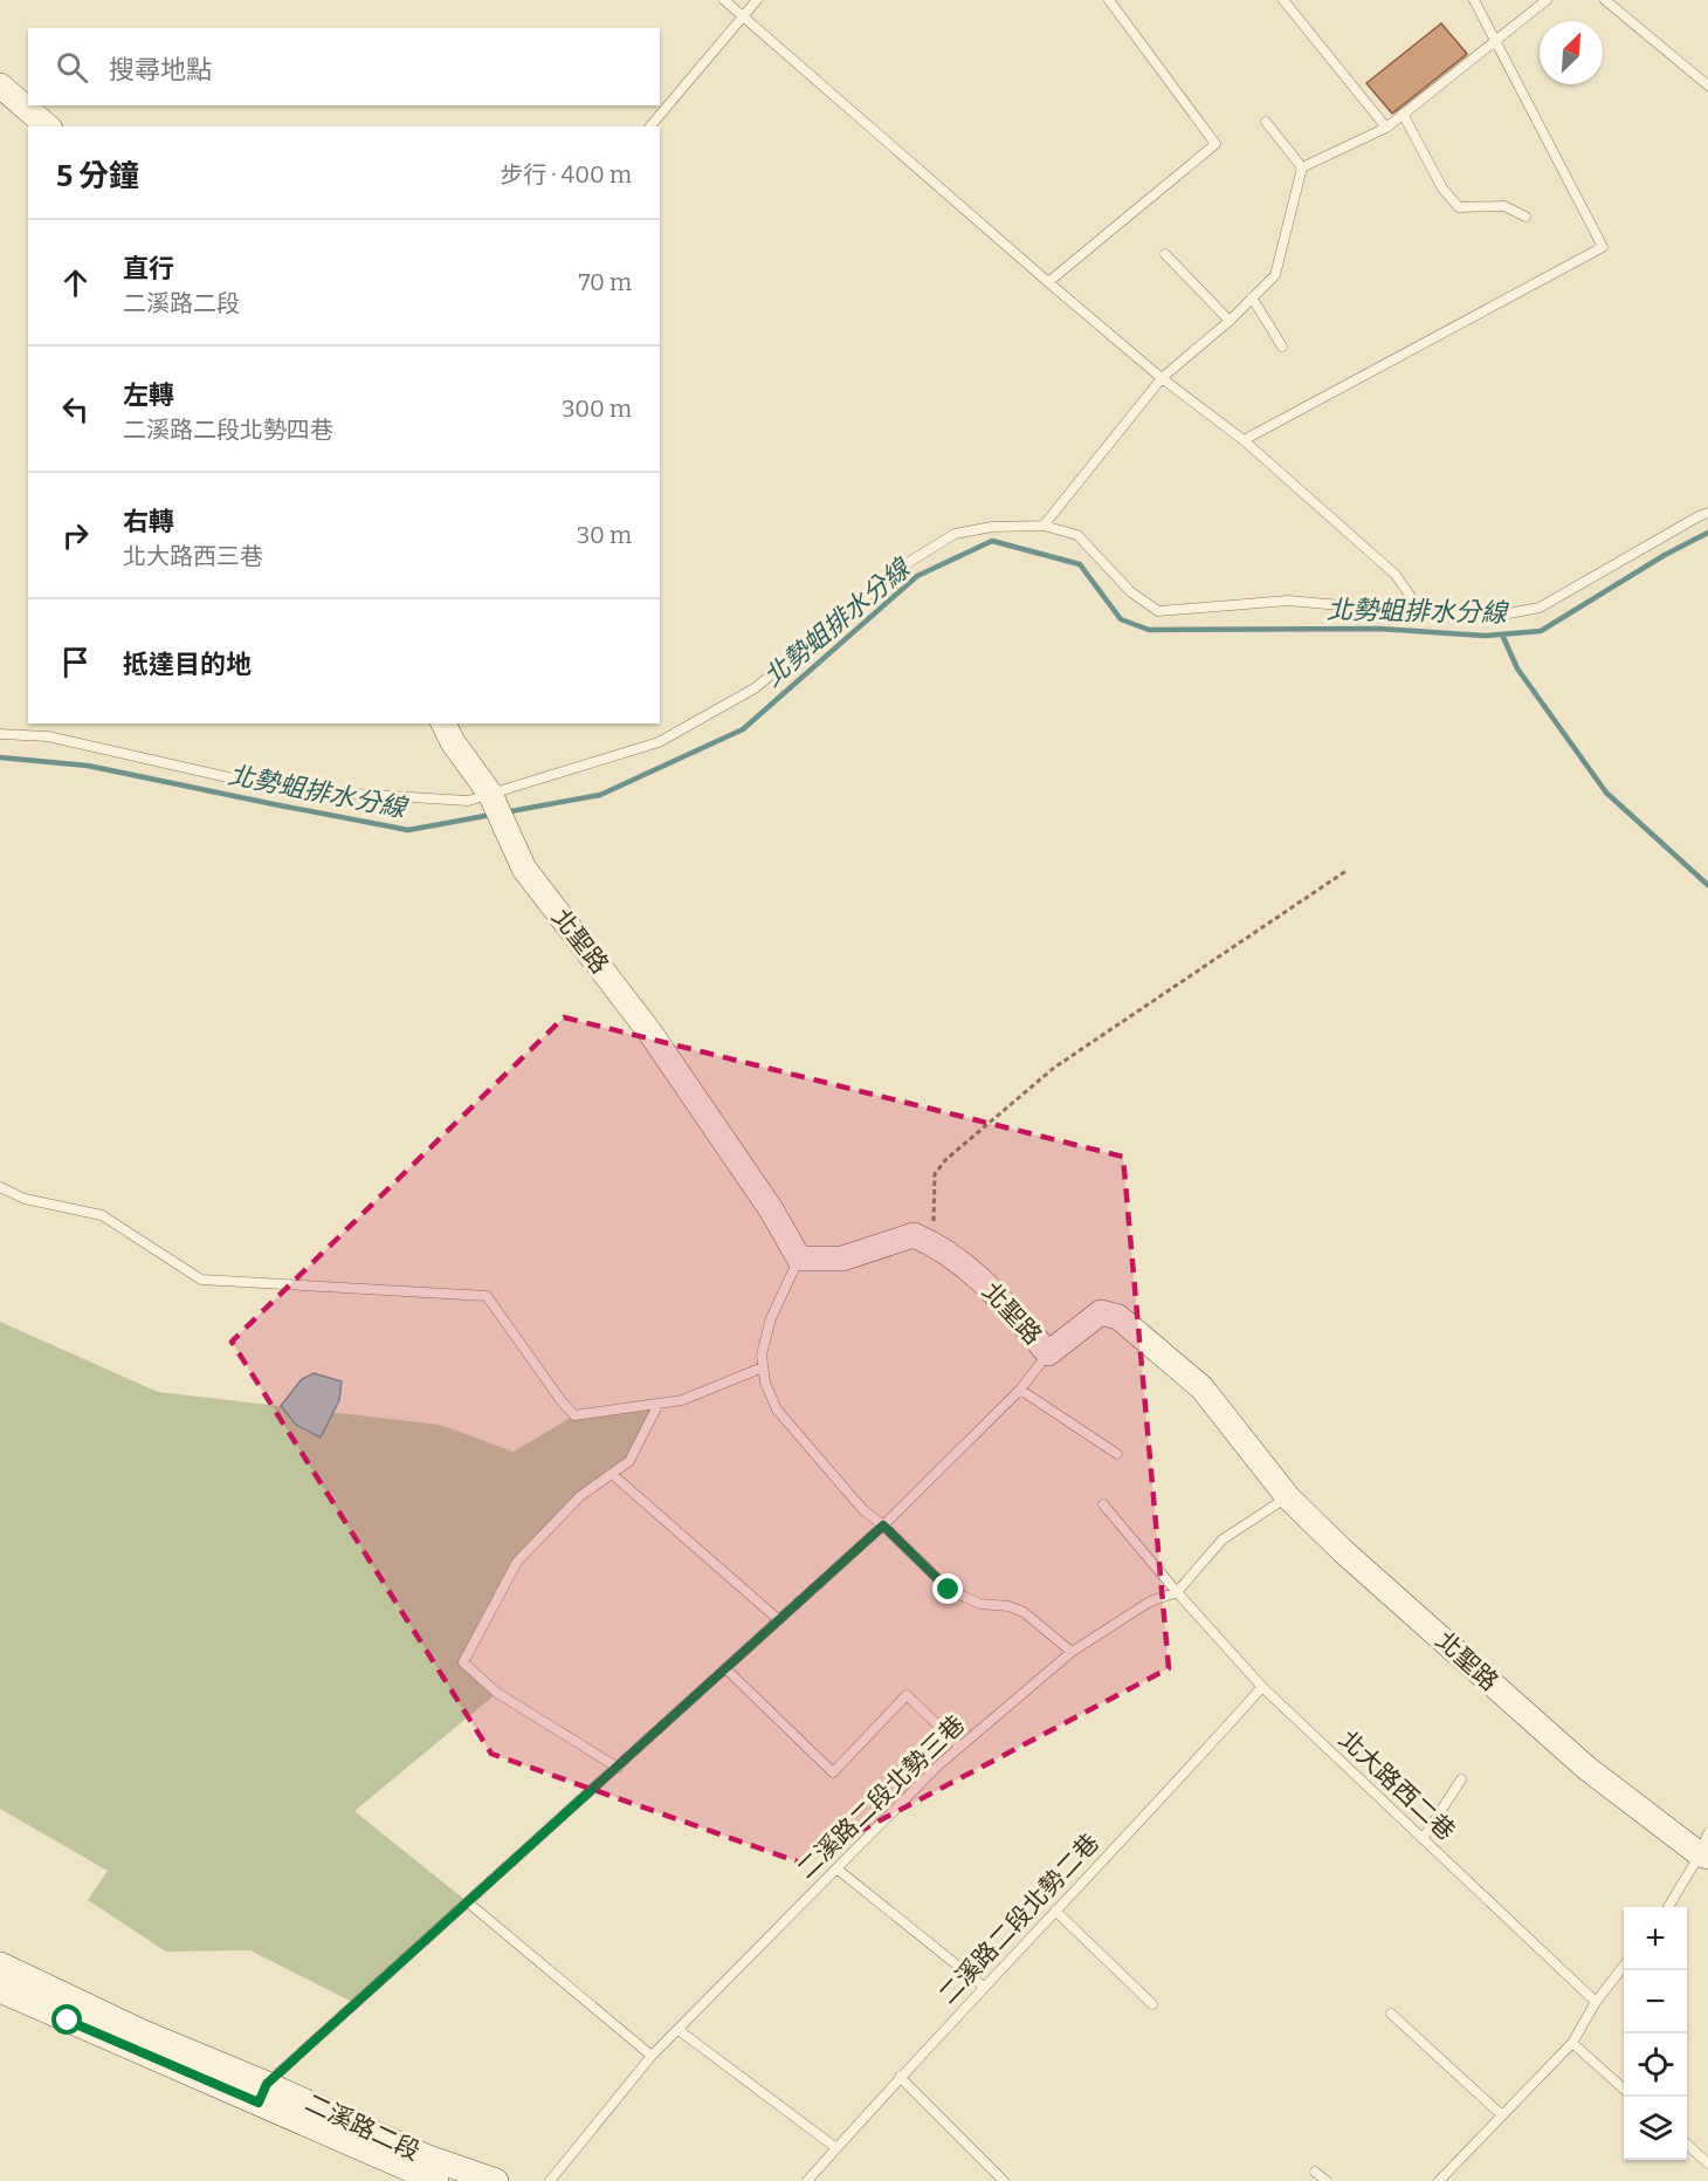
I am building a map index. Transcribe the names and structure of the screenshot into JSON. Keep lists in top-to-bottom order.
{
  "streets": {
    "street": ["北聖路", "二溪路二段"],
    "lane": ["北大路西二巷", "二溪路二段北勢三巷", "二溪路二段北勢二巷"]
  },
  "crossings": [
    ["北聖路", "二溪路二段北勢三巷"],
    ["北大路西二巷", "二溪路二段北勢三巷"],
    ["北大路西二巷", "二溪路二段北勢二巷"]
  ],
  "water": ["北勢蛆排水分線"],
  "north": "top right",
  "page": {
    "search": "搜尋地點",
    "heading": ["5 分鐘", "步行 · 400 m"],
    "list": [
      ["直行", "二溪路二段", "70 m"],
      ["左轉", "二溪路二段北勢四巷", "300 m"],
      ["右轉", "北大路西三巷", "30 m"],
      "抵達目的地"
    ],
    "map_buttons": ["+", "−"]
  }
}
